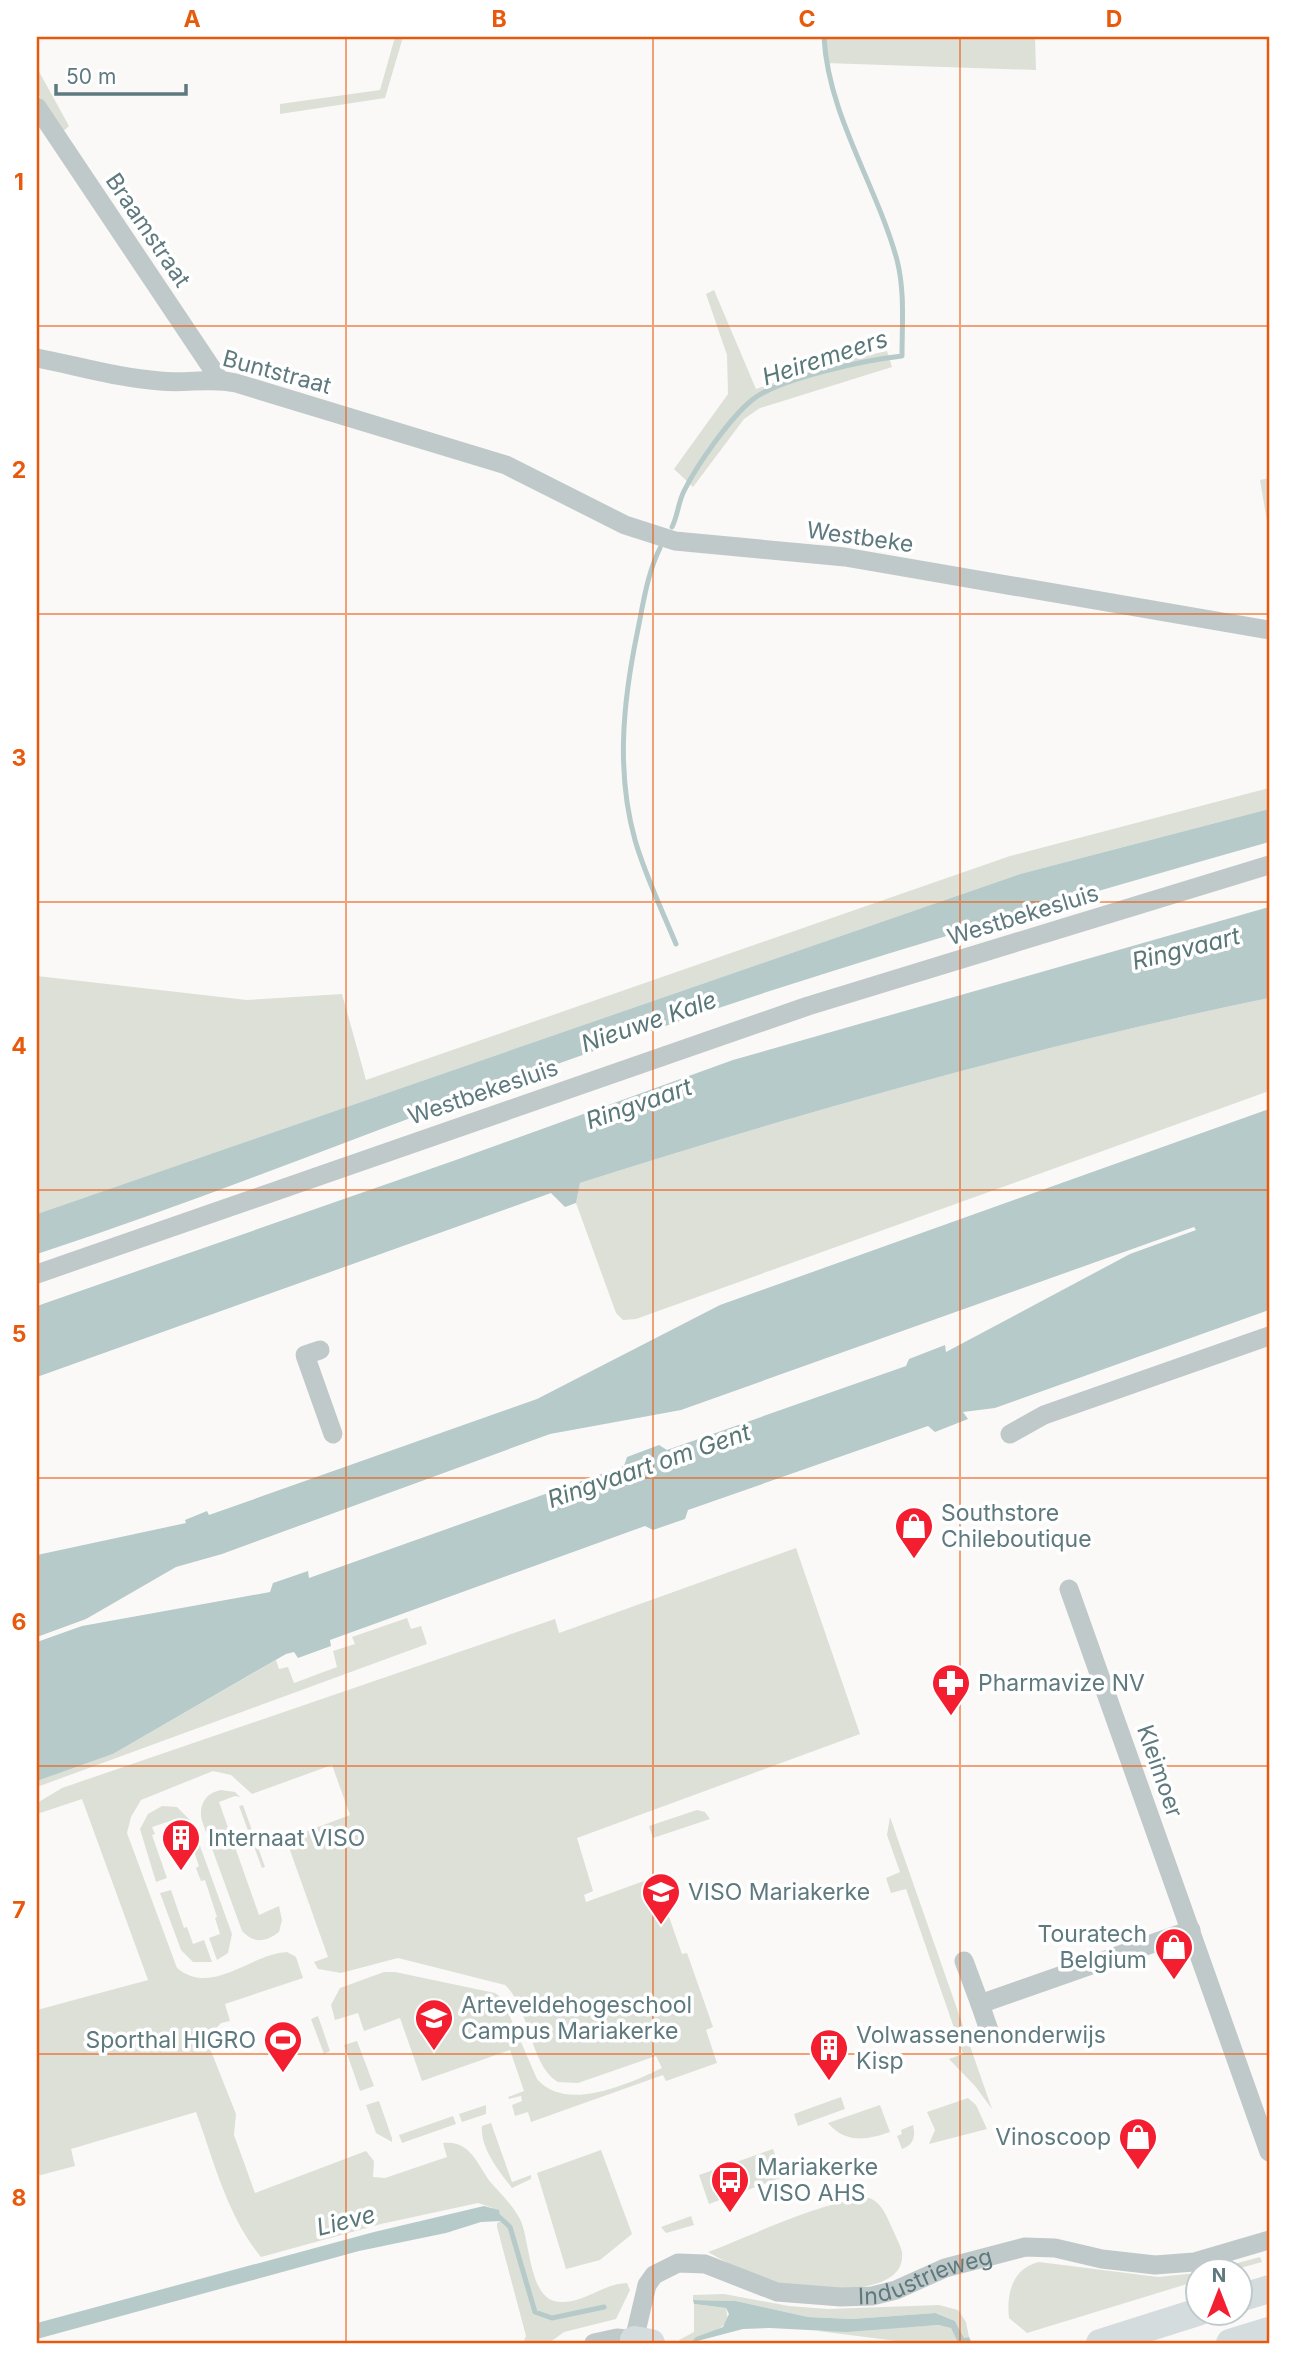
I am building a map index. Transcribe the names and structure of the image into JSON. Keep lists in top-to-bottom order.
{
  "streets": {
    "street": [
      "Braamstraat",
      "Buntstraat",
      "Westbeke",
      "Westbekesluis",
      "Kleimoer",
      "Industrieweg"
    ]
  },
  "crossings": [
    ["Braamstraat", "Buntstraat"],
    ["Buntstraat", "Westbeke"]
  ],
  "water": [
    "Heiremeers",
    "Ringvaart",
    "Nieuwe Kale",
    "Ringvaart om Gent",
    "Lieve"
  ],
  "places": {
    "shop": ["Southstore Chileboutique", "Touratech Belgium", "Vinoscoop"],
    "pharmacy": ["Pharmavize NV"],
    "building": ["Internaat VISO", "Volwassenenonderwijs Kisp"],
    "school or university": ["VISO Mariakerke", "Arteveldehogeschool Campus Mariakerke"],
    "sports": ["Sporthal HIGRO"],
    "bus stop": ["Mariakerke VISO AHS"]
  },
  "scale_bar": "50 m",
  "north": "top",
  "grid": {
    "columns": [
      "A",
      "B",
      "C",
      "D"
    ],
    "rows": [
      "1",
      "2",
      "3",
      "4",
      "5",
      "6",
      "7",
      "8"
    ]
  }
}
